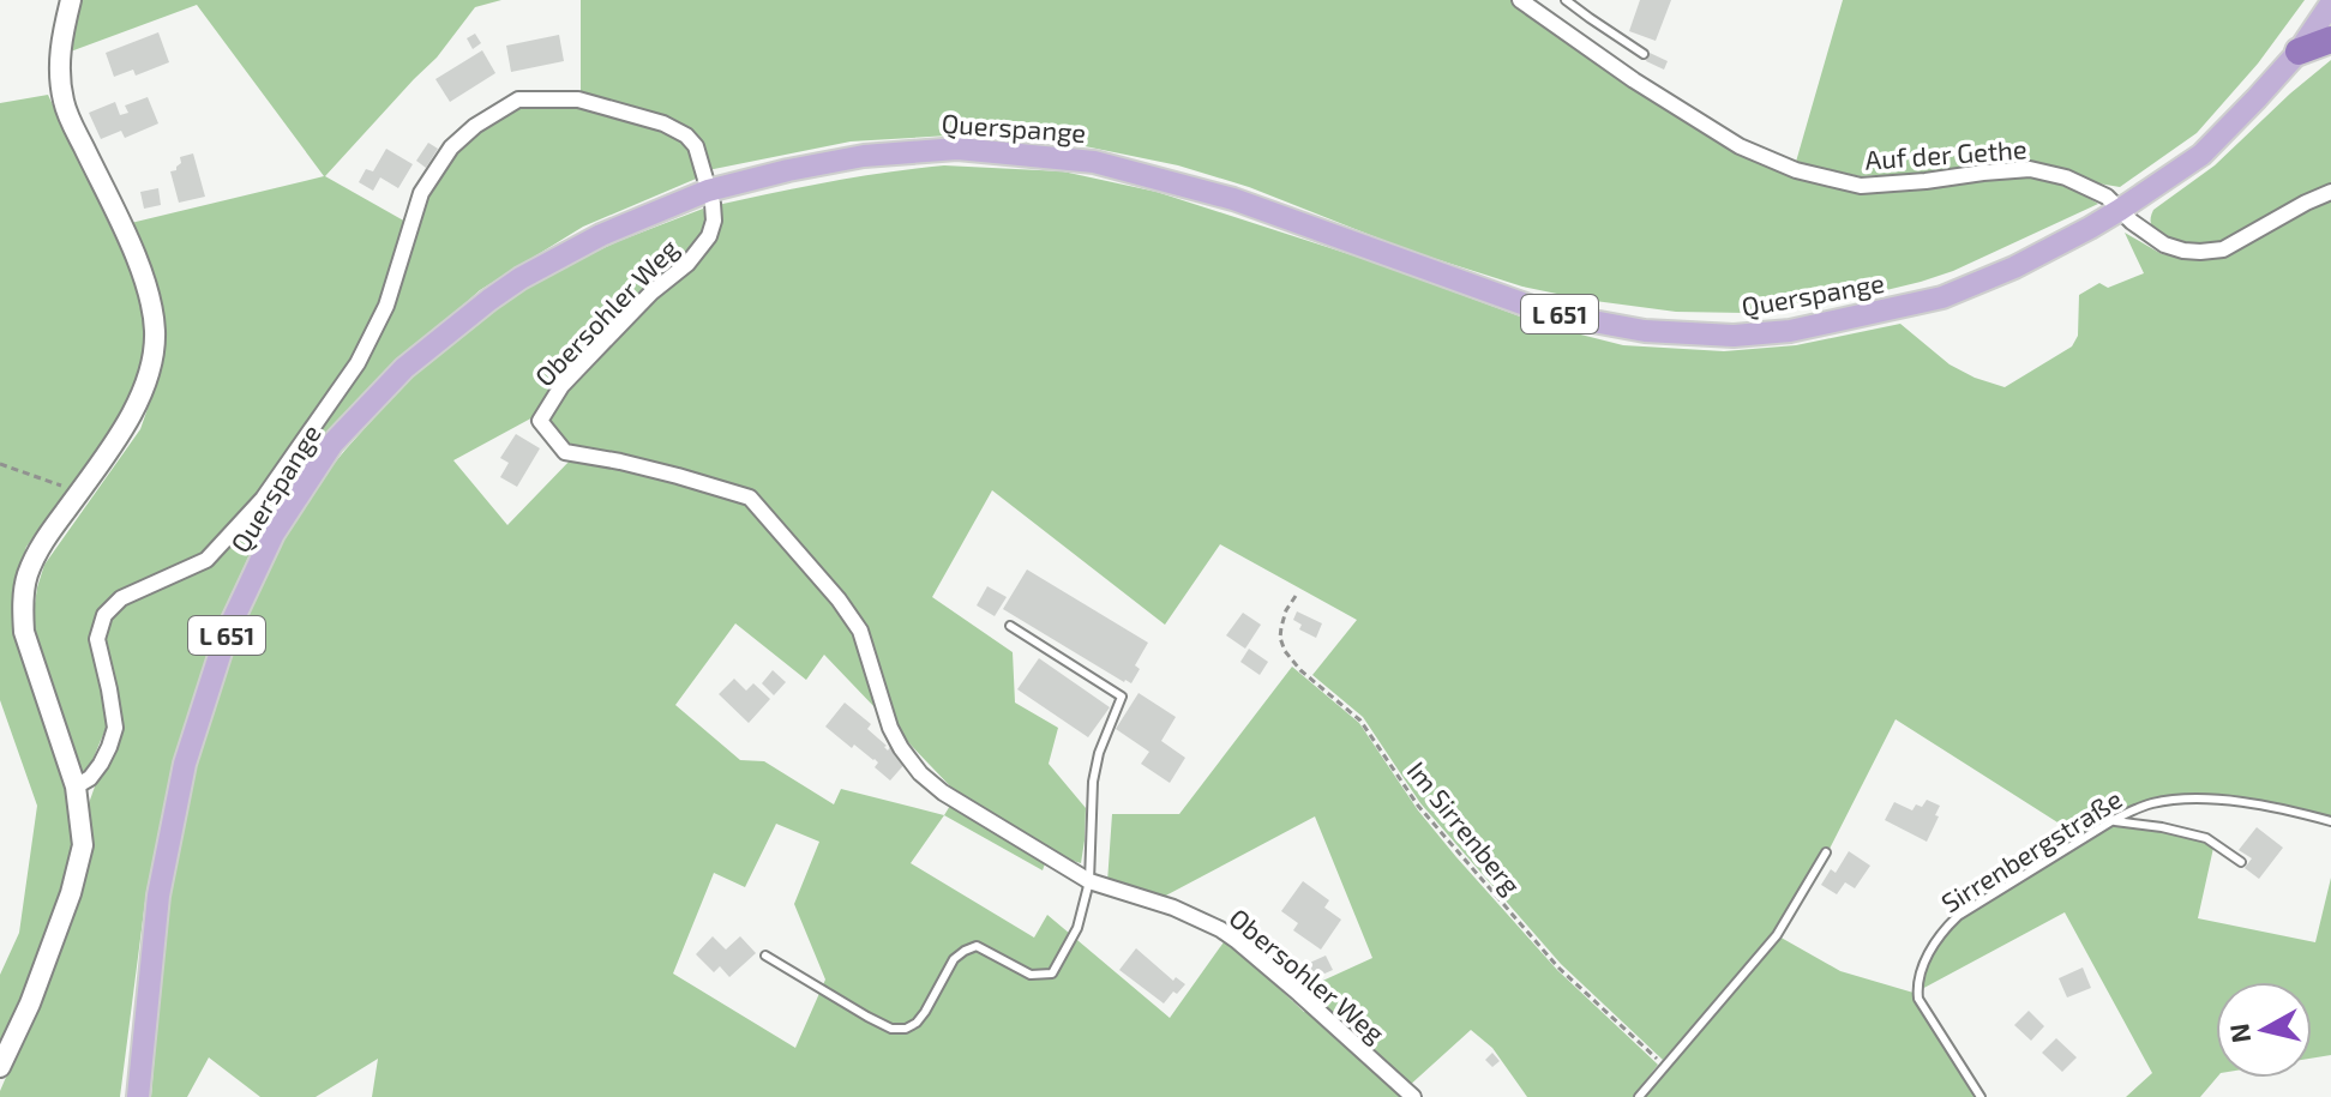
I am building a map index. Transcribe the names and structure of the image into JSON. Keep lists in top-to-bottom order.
{
  "streets": {
    "main road": ["Querspange", "L 651"],
    "street": ["Auf der Gethe", "Obersohler Weg"],
    "lane": ["Sirrenbergstraße"],
    "path": ["Im Sirrenberg"]
  },
  "crossings": [
    ["Querspange", "Auf der Gethe"],
    ["Querspange", "Obersohler Weg"]
  ],
  "north": "left"
}
